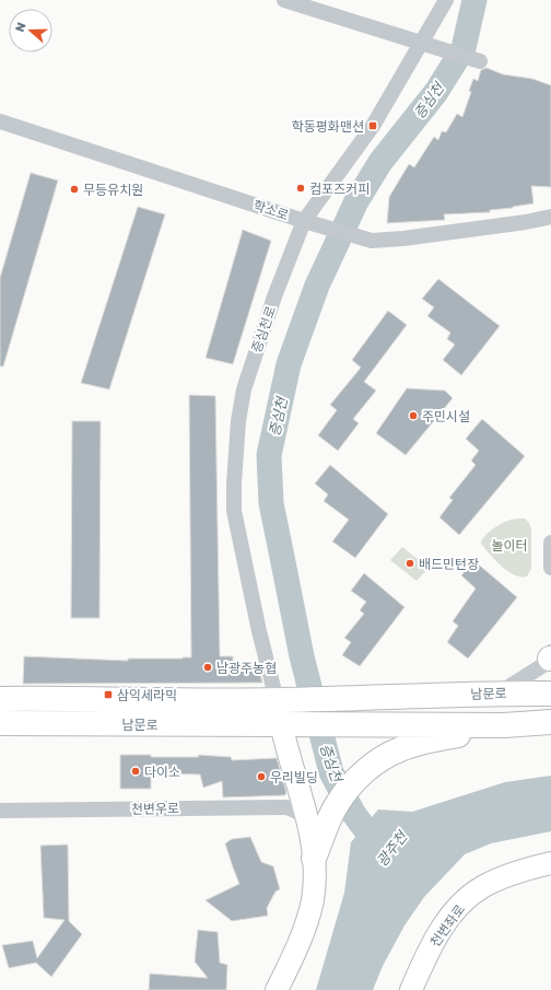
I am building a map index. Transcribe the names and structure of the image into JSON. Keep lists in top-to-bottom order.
{
  "streets": {
    "main road": ["남문로", "천변좌로"],
    "street": ["학소로", "증심천로", "천변우로"]
  },
  "crossings": [
    ["학소로", "증심천로"],
    ["증심천로", "남문로"]
  ],
  "water": ["증심천", "광주천"],
  "parks": ["놀이터"],
  "places": {
    "transit": ["학동평화맨션", "삼익세라믹"],
    "other": [
      "컴포즈커피",
      "무등유치원",
      "주민시설",
      "배드민턴장",
      "남광주농협",
      "다이소",
      "우리빌딩"
    ]
  },
  "north": "left"
}
